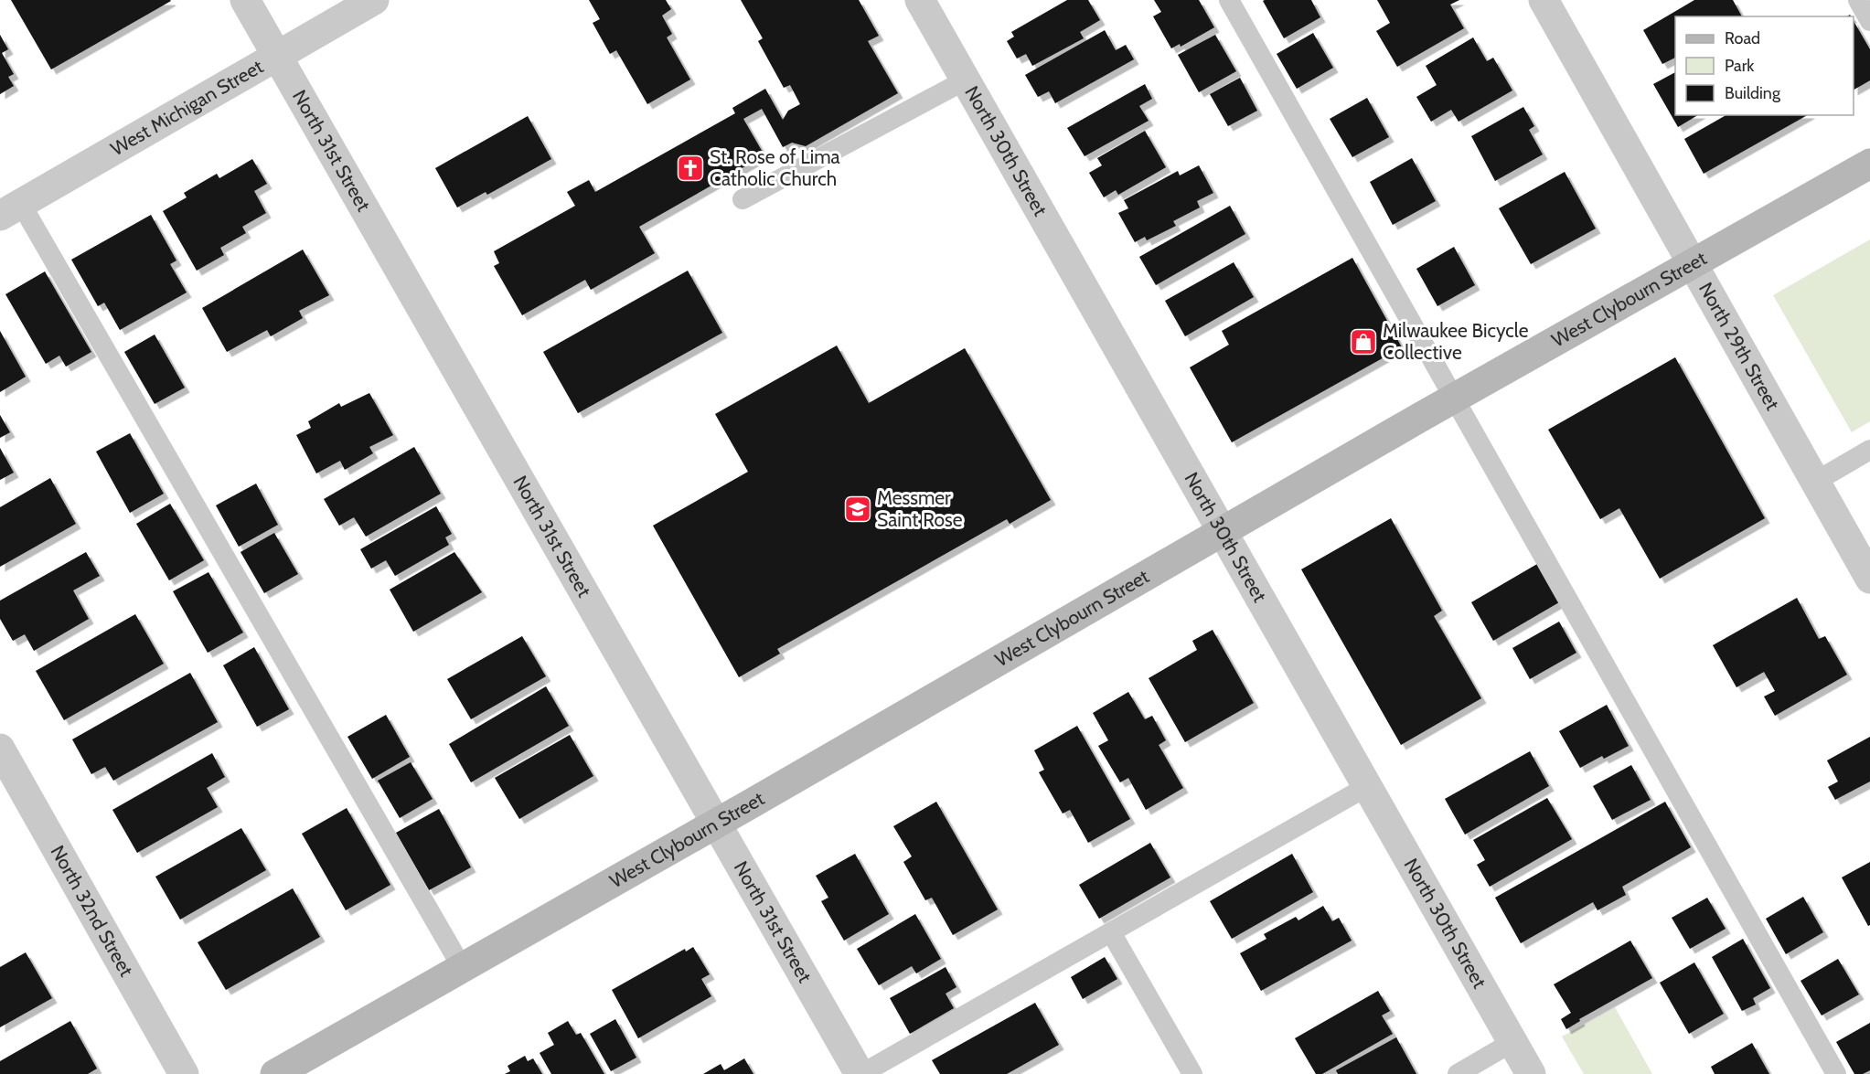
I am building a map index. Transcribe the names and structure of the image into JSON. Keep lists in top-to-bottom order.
{
  "streets": {
    "street": [
      "West Michigan Street",
      "North 30th Street",
      "North 31st Street",
      "West Clybourn Street",
      "North 29th Street",
      "North 32nd Street"
    ]
  },
  "crossings": [
    ["West Michigan Street", "North 31st Street"],
    ["North 30th Street", "West Clybourn Street"],
    ["North 31st Street", "West Clybourn Street"],
    ["West Clybourn Street", "North 29th Street"]
  ],
  "places": {
    "church": ["St. Rose of Lima Catholic Church"],
    "shop": ["Milwaukee Bicycle Collective"],
    "school or university": ["Messmer Saint Rose"]
  },
  "legend": ["Road", "Park", "Building"]
}
